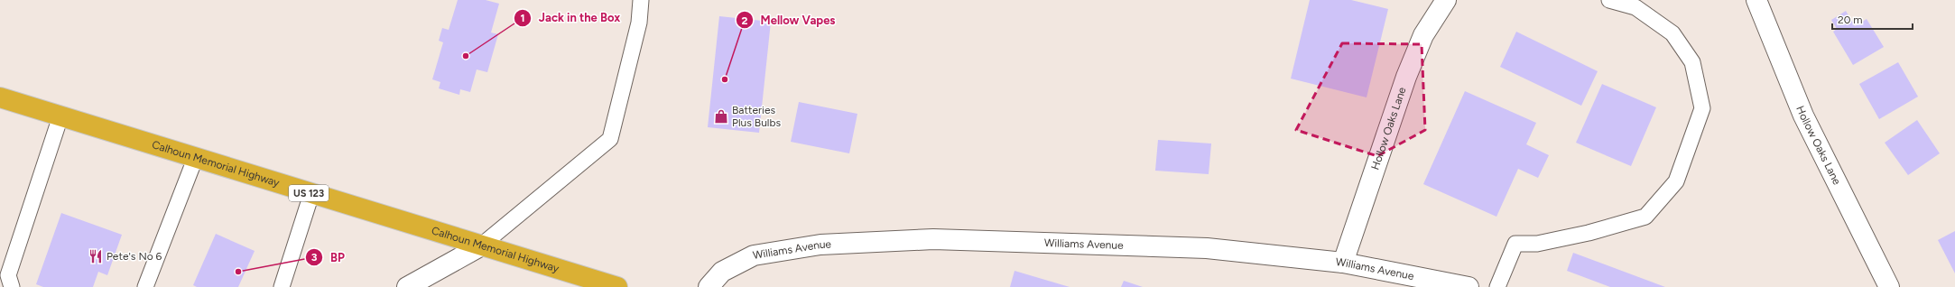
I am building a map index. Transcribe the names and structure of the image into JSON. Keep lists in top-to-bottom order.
{
  "streets": {
    "highway": ["Calhoun Memorial Highway", "US 123"],
    "street": ["Hollow Oaks Lane", "Williams Avenue"]
  },
  "crossings": [
    ["Hollow Oaks Lane", "Williams Avenue"]
  ],
  "places": {
    "other": ["Jack in the Box", "Mellow Vapes", "BP"],
    "shop": ["Batteries Plus Bulbs"],
    "restaurant": ["Pete's No 6"]
  },
  "scale_bar": "20 m"
}
